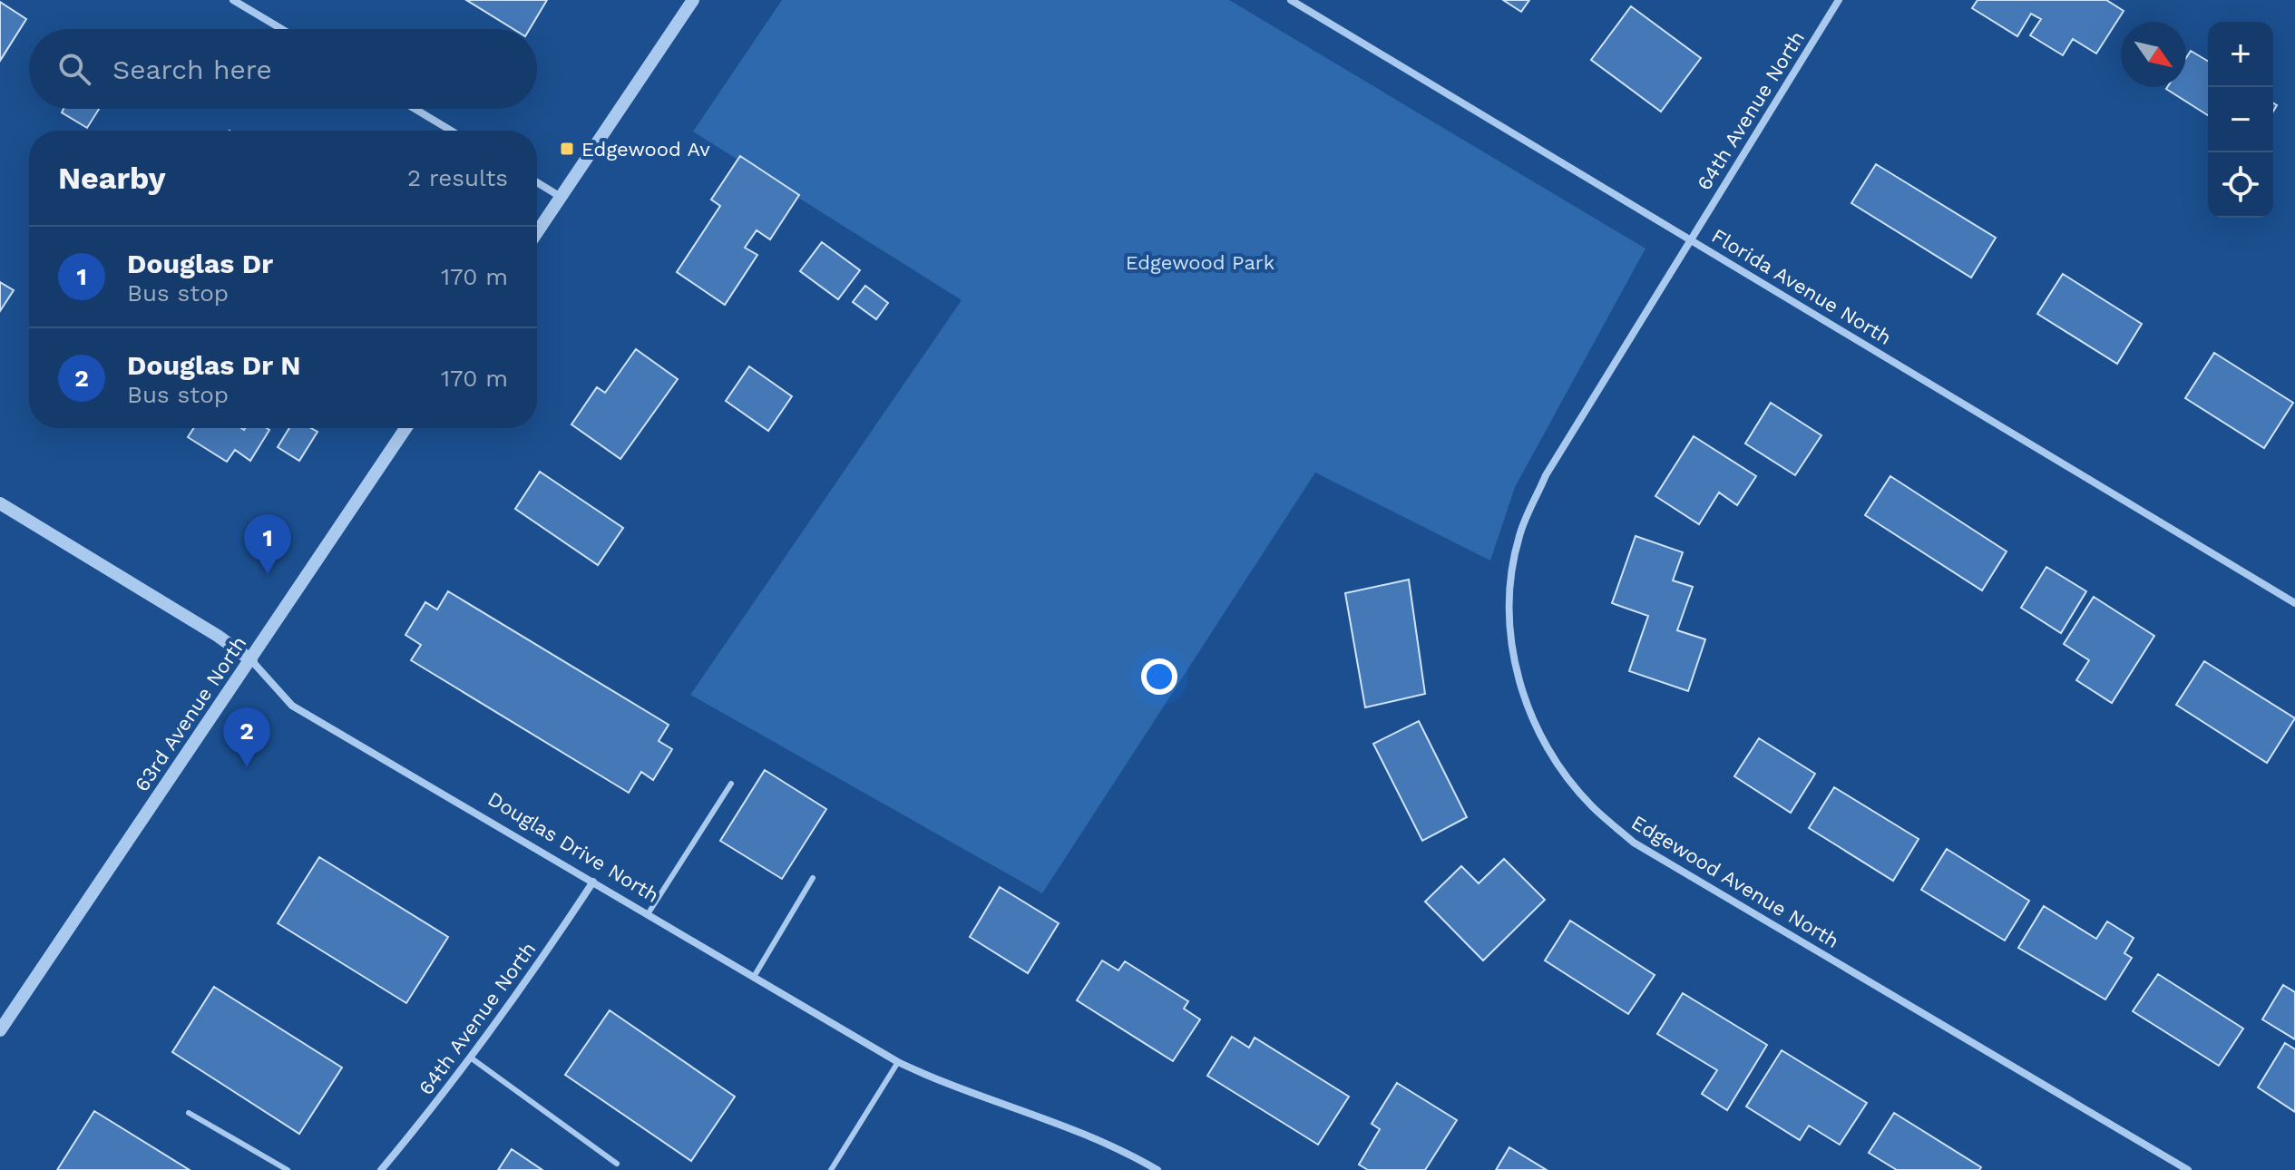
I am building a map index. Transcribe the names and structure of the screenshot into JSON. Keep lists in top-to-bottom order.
{
  "streets": {
    "street": [
      "64th Avenue North",
      "Florida Avenue North",
      "63rd Avenue North",
      "Douglas Drive North",
      "Edgewood Avenue North"
    ]
  },
  "crossings": [
    ["64th Avenue North", "Florida Avenue North"],
    ["64th Avenue North", "Douglas Drive North"],
    ["64th Avenue North", "Edgewood Avenue North"],
    ["Florida Avenue North", "Edgewood Avenue North"],
    ["63rd Avenue North", "Douglas Drive North"]
  ],
  "parks": ["Edgewood Park"],
  "places": {
    "transit": ["Edgewood Av"]
  },
  "north": "bottom right",
  "page": {
    "map_buttons": ["+", "−"],
    "search": "Search here",
    "heading": ["Nearby", "2 results"],
    "list": [
      {
        "mark": "1",
        "name": "Douglas Dr",
        "note": "Bus stop",
        "value": "170 m"
      },
      {
        "mark": "2",
        "name": "Douglas Dr N",
        "note": "Bus stop",
        "value": "170 m"
      }
    ],
    "pins": ["1", "2"]
  }
}
